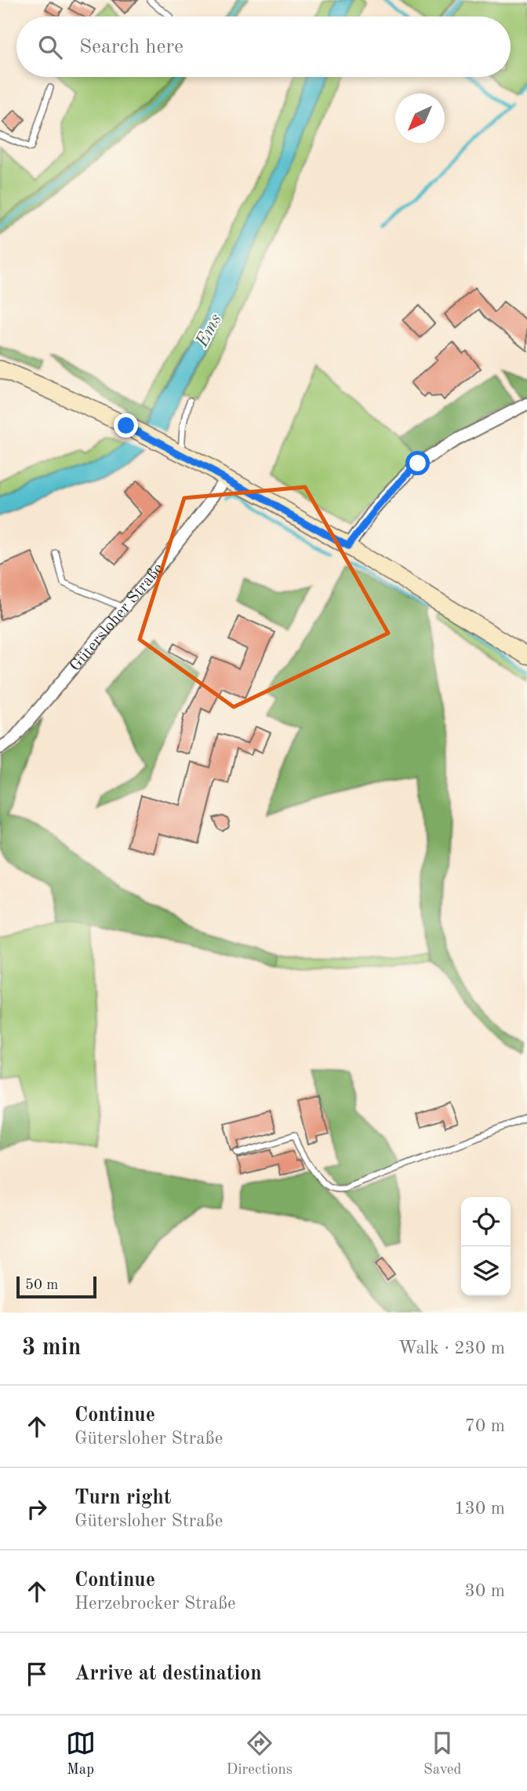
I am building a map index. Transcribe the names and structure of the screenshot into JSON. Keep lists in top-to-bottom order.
{
  "streets": {
    "street": ["Gütersloher Straße"]
  },
  "water": ["Ems"],
  "scale_bar": "50 m",
  "north": "bottom left",
  "page": {
    "search": "Search here",
    "scale": "50 m",
    "heading": ["3 min", "Walk · 230 m"],
    "list": [
      ["Continue", "Gütersloher Straße", "70 m"],
      ["Turn right", "Gütersloher Straße", "130 m"],
      ["Continue", "Herzebrocker Straße", "30 m"],
      "Arrive at destination"
    ],
    "nav": ["Map", "Directions", "Saved"]
  }
}
